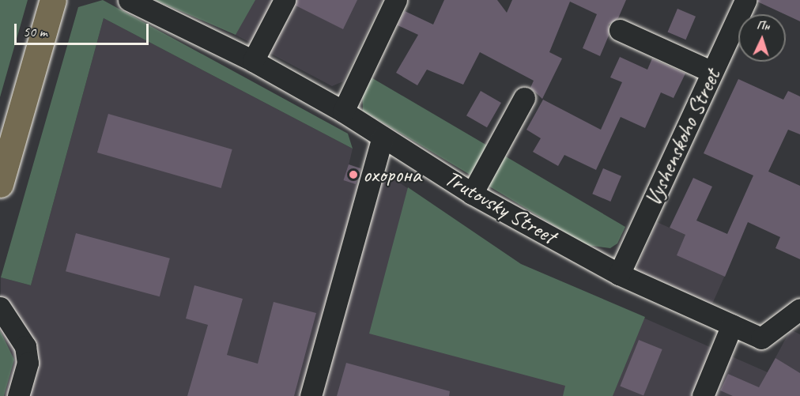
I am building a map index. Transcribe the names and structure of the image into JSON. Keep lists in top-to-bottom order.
{
  "streets": {
    "street": ["Vyshenskoho Street", "Trutovsky Street"]
  },
  "crossings": [
    ["Vyshenskoho Street", "Trutovsky Street"]
  ],
  "places": ["охорона"],
  "scale_bar": "50 m",
  "north": "top"
}
